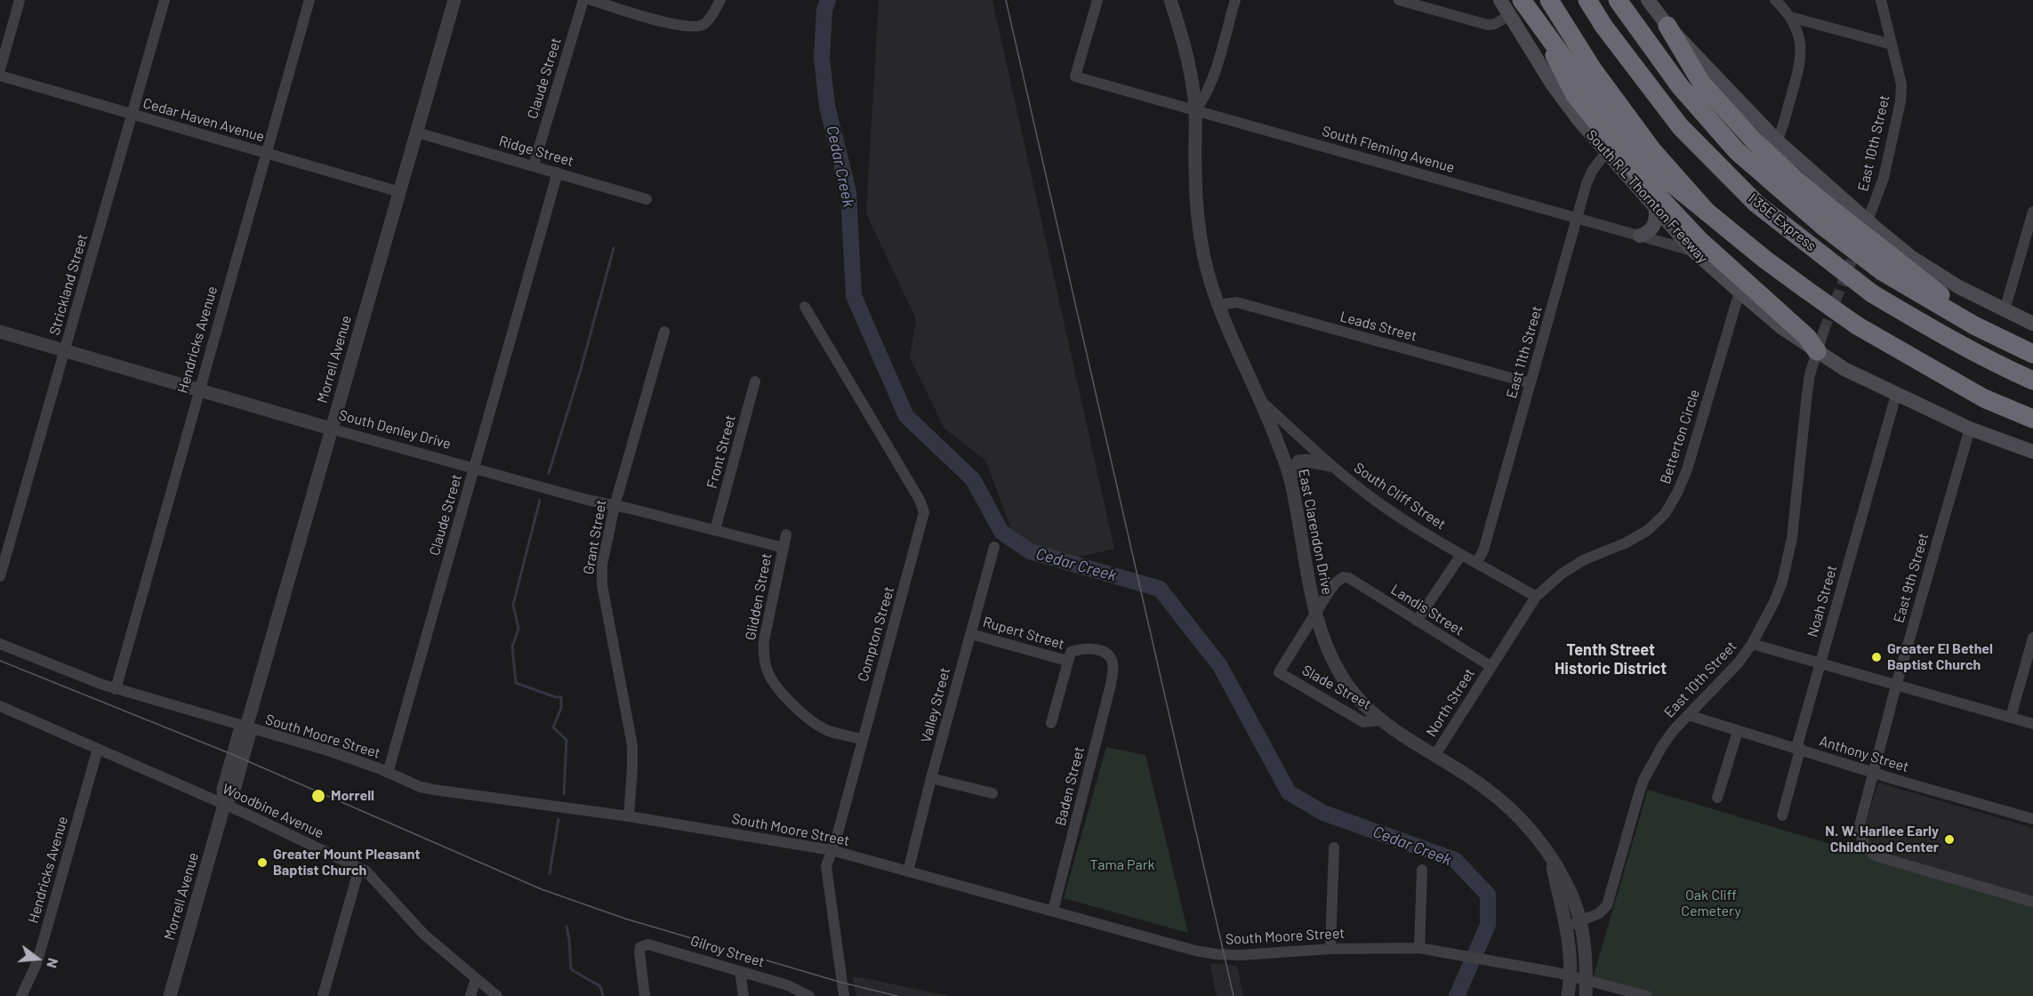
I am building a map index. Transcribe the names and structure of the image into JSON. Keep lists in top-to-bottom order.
{
  "streets": {
    "highway": ["I 35E Express"],
    "main road": ["South R L Thornton Freeway"],
    "street": [
      "Claude Street",
      "Cedar Haven Avenue",
      "East 10th Street",
      "South Fleming Avenue",
      "Ridge Street",
      "Strickland Street",
      "Leads Street",
      "Hendricks Avenue",
      "East 11th Street",
      "Morrell Avenue",
      "South Denley Drive",
      "Betterton Circle",
      "Front Street",
      "South Cliff Street",
      "East Clarendon Drive",
      "Grant Street",
      "East 9th Street",
      "Glidden Street",
      "Noah Street",
      "Landis Street",
      "Rupert Street",
      "Compton Street",
      "Slade Street",
      "North Street",
      "Valley Street",
      "South Moore Street",
      "Anthony Street",
      "Baden Street",
      "Woodbine Avenue",
      "Gilroy Street"
    ]
  },
  "crossings": [
    ["Claude Street", "Ridge Street"],
    ["Claude Street", "South Denley Drive"],
    ["Claude Street", "South Moore Street"],
    ["Cedar Haven Avenue", "Strickland Street"],
    ["Cedar Haven Avenue", "Hendricks Avenue"],
    ["Cedar Haven Avenue", "Morrell Avenue"],
    ["East 10th Street", "South R L Thornton Freeway"],
    ["East 10th Street", "East Clarendon Drive"],
    ["East 10th Street", "Anthony Street"],
    ["South Fleming Avenue", "South R L Thornton Freeway"],
    ["South Fleming Avenue", "East 11th Street"],
    ["South Fleming Avenue", "East Clarendon Drive"],
    ["Ridge Street", "Morrell Avenue"],
    ["South R L Thornton Freeway", "East 11th Street"],
    ["South R L Thornton Freeway", "Betterton Circle"],
    ["South R L Thornton Freeway", "East 9th Street"],
    ["South R L Thornton Freeway", "Noah Street"],
    ["Strickland Street", "South Denley Drive"],
    ["Leads Street", "East 11th Street"],
    ["Leads Street", "East Clarendon Drive"],
    ["Hendricks Avenue", "South Denley Drive"],
    ["Hendricks Avenue", "South Moore Street"],
    ["Hendricks Avenue", "Woodbine Avenue"],
    ["East 11th Street", "South Cliff Street"],
    ["Morrell Avenue", "South Denley Drive"],
    ["Morrell Avenue", "South Moore Street"],
    ["Morrell Avenue", "Woodbine Avenue"],
    ["South Denley Drive", "Front Street"],
    ["South Denley Drive", "Grant Street"],
    ["South Denley Drive", "Glidden Street"],
    ["Betterton Circle", "South Cliff Street"],
    ["Betterton Circle", "Landis Street"],
    ["Betterton Circle", "North Street"],
    ["South Cliff Street", "East Clarendon Drive"],
    ["East Clarendon Drive", "Landis Street"],
    ["East Clarendon Drive", "Slade Street"],
    ["East Clarendon Drive", "North Street"],
    ["East Clarendon Drive", "South Moore Street"],
    ["Grant Street", "South Moore Street"],
    ["East 9th Street", "Anthony Street"],
    ["Glidden Street", "Compton Street"],
    ["Noah Street", "Anthony Street"],
    ["Landis Street", "Slade Street"],
    ["Landis Street", "North Street"],
    ["Rupert Street", "Valley Street"],
    ["Rupert Street", "Baden Street"],
    ["Compton Street", "South Moore Street"],
    ["Valley Street", "South Moore Street"],
    ["South Moore Street", "Baden Street"]
  ],
  "districts": ["Tenth Street Historic District"],
  "water": ["Cedar Creek"],
  "parks": ["Tama Park", "Oak Cliff Cemetery"],
  "places": [
    "Greater El Bethel Baptist Church",
    "Morrell",
    "N. W. Harllee Early Childhood Center",
    "Greater Mount Pleasant Baptist Church"
  ],
  "north": "right"
}
